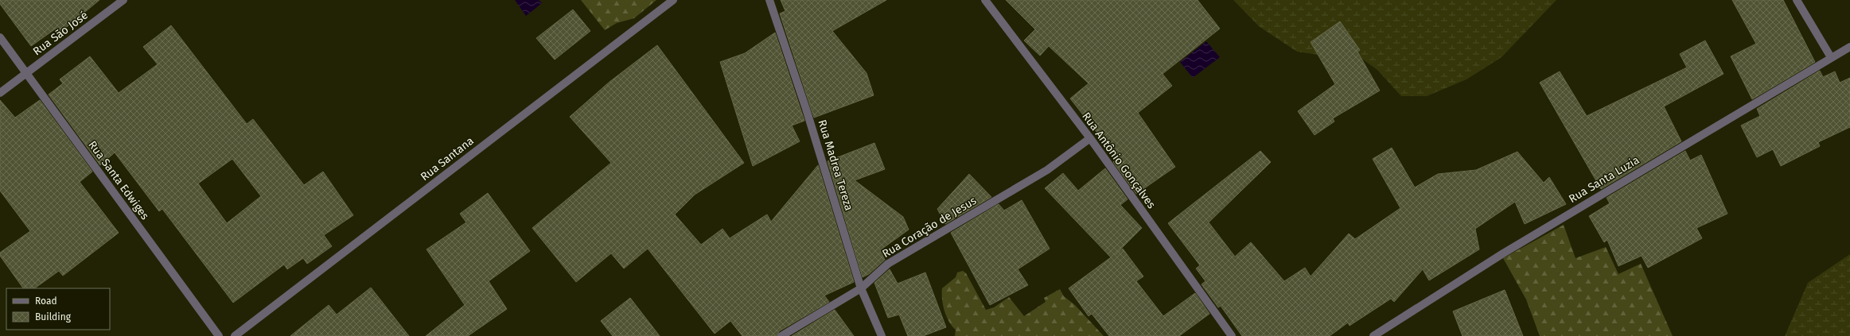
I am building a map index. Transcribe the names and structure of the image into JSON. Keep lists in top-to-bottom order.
{
  "streets": {
    "street": [
      "Rua São José",
      "Rua Santana",
      "Rua Antônio Gonçalves",
      "Rua Madrea Tereza",
      "Rua Santa Luzia",
      "Rua Santa Edwiges",
      "Rua Coração de Jesus"
    ]
  },
  "crossings": [
    ["Rua São José", "Rua Santa Edwiges"],
    ["Rua Antônio Gonçalves", "Rua Coração de Jesus"],
    ["Rua Madrea Tereza", "Rua Coração de Jesus"]
  ],
  "legend": ["Road", "Building"]
}
